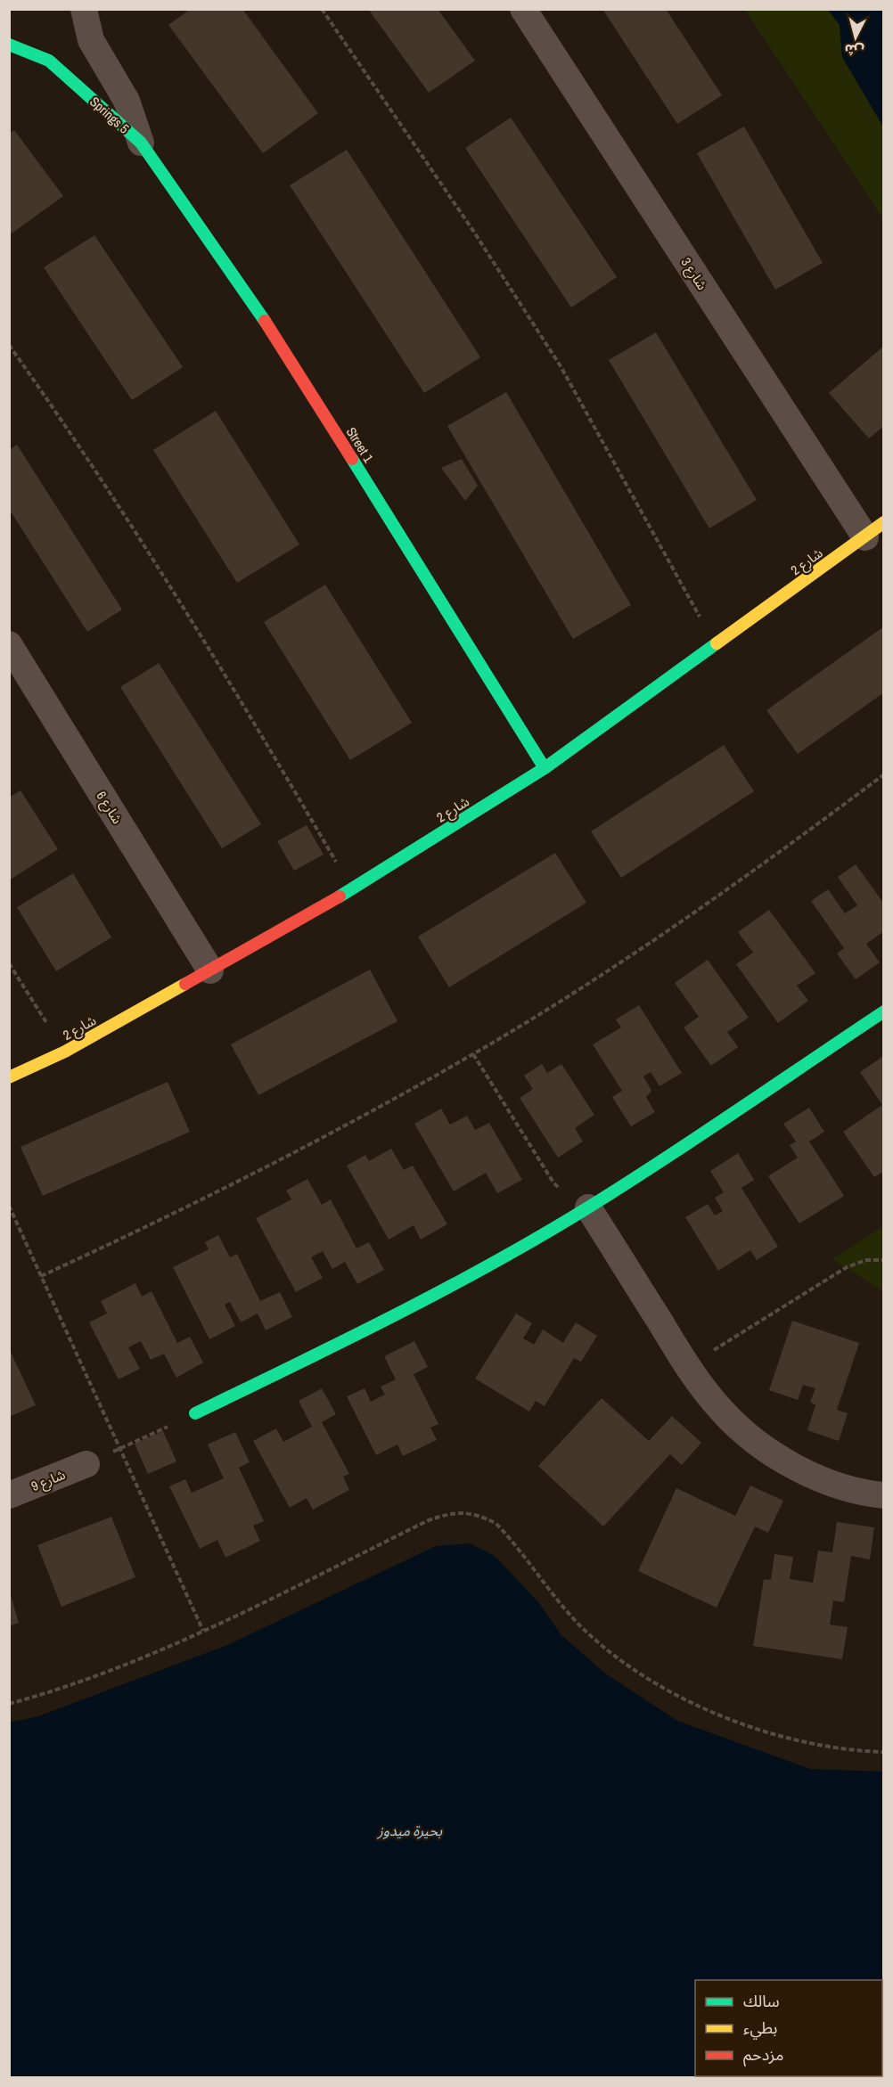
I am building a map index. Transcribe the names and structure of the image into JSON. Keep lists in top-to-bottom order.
{
  "streets": {
    "street": [
      "Springs 5",
      "شارع 3",
      "Street 1",
      "شارع 2",
      "شارع 6",
      "شارع 9"
    ]
  },
  "crossings": [
    ["Springs 5", "Street 1"],
    ["شارع 3", "شارع 2"],
    ["Street 1", "شارع 2"],
    ["شارع 2", "شارع 6"]
  ],
  "water": ["بحيرة ميدوز"],
  "legend": ["سالك", "بطيء", "مزدحم"],
  "north": "bottom"
}
